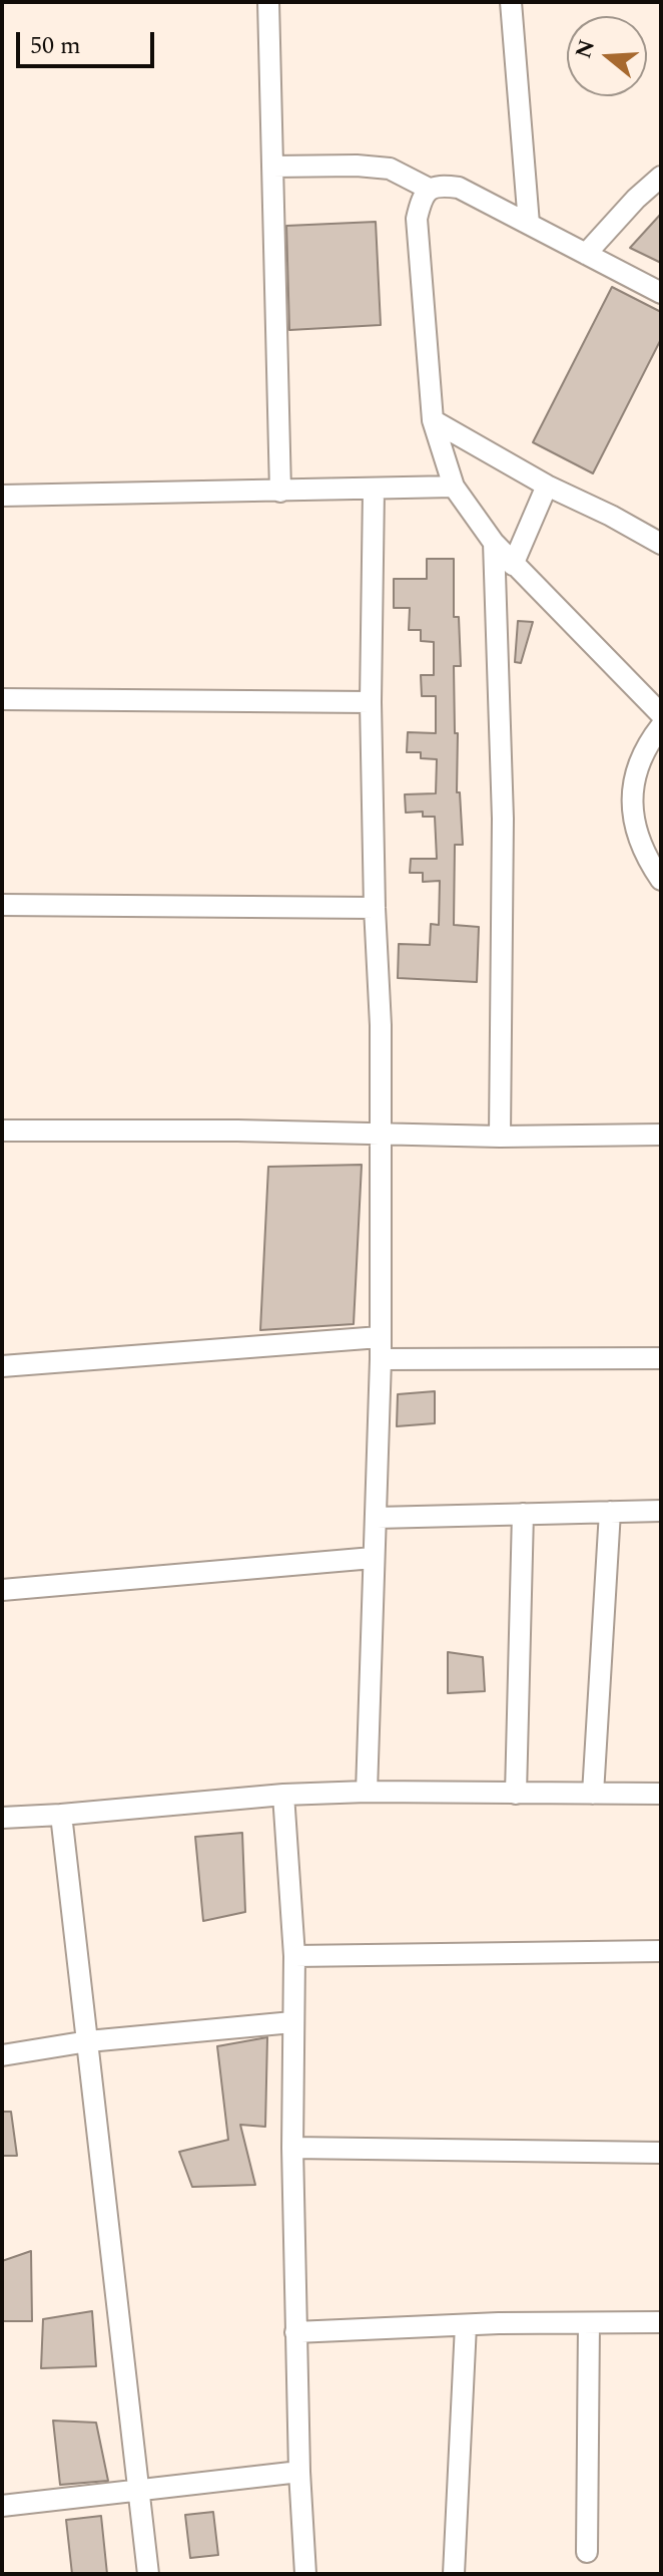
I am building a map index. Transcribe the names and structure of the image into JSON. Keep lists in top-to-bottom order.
{
  "scale_bar": "50 m",
  "north": "left"
}
